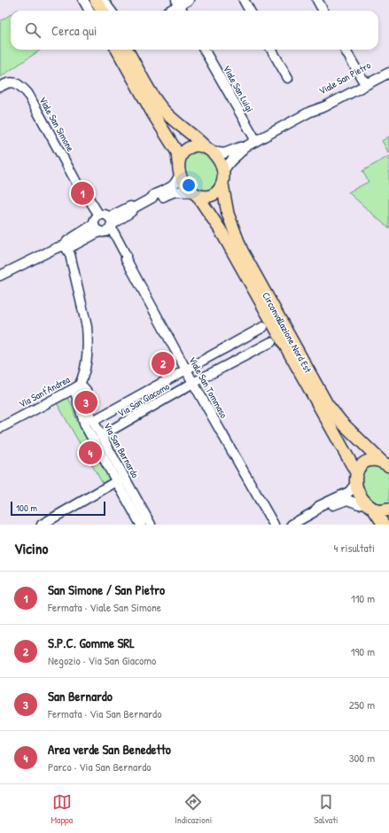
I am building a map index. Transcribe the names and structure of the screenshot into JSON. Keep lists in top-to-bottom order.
{
  "streets": {
    "main road": ["Circonvallazione Nord Est"],
    "street": [
      "Viale San Pietro",
      "Viale San Luigi",
      "Viale San Simone",
      "Viale San Tommaso",
      "Via Sant'Andrea",
      "Via San Giacomo",
      "Via San Bernardo"
    ]
  },
  "crossings": [
    ["Viale San Pietro", "Viale San Luigi"],
    ["Viale San Simone", "Viale San Tommaso"],
    ["Viale San Tommaso", "Via San Giacomo"],
    ["Via Sant'Andrea", "Via San Bernardo"],
    ["Via San Giacomo", "Via San Bernardo"]
  ],
  "scale_bar": "100 m",
  "page": {
    "search": "Cerca qui",
    "pins": [
      "1",
      "2",
      "3",
      "4"
    ],
    "scale": "100 m",
    "heading": ["Vicino", "4 risultati"],
    "list": [
      {
        "mark": "1",
        "name": "San Simone / San Pietro",
        "note": "Fermata · Viale San Simone",
        "value": "110 m"
      },
      {
        "mark": "2",
        "name": "S.P.C. Gomme SRL",
        "note": "Negozio · Via San Giacomo",
        "value": "190 m"
      },
      {
        "mark": "3",
        "name": "San Bernardo",
        "note": "Fermata · Via San Bernardo",
        "value": "250 m"
      },
      {
        "mark": "4",
        "name": "Area verde San Benedetto",
        "note": "Parco · Via San Bernardo",
        "value": "300 m"
      }
    ],
    "nav": ["Mappa", "Indicazioni", "Salvati"]
  }
}
